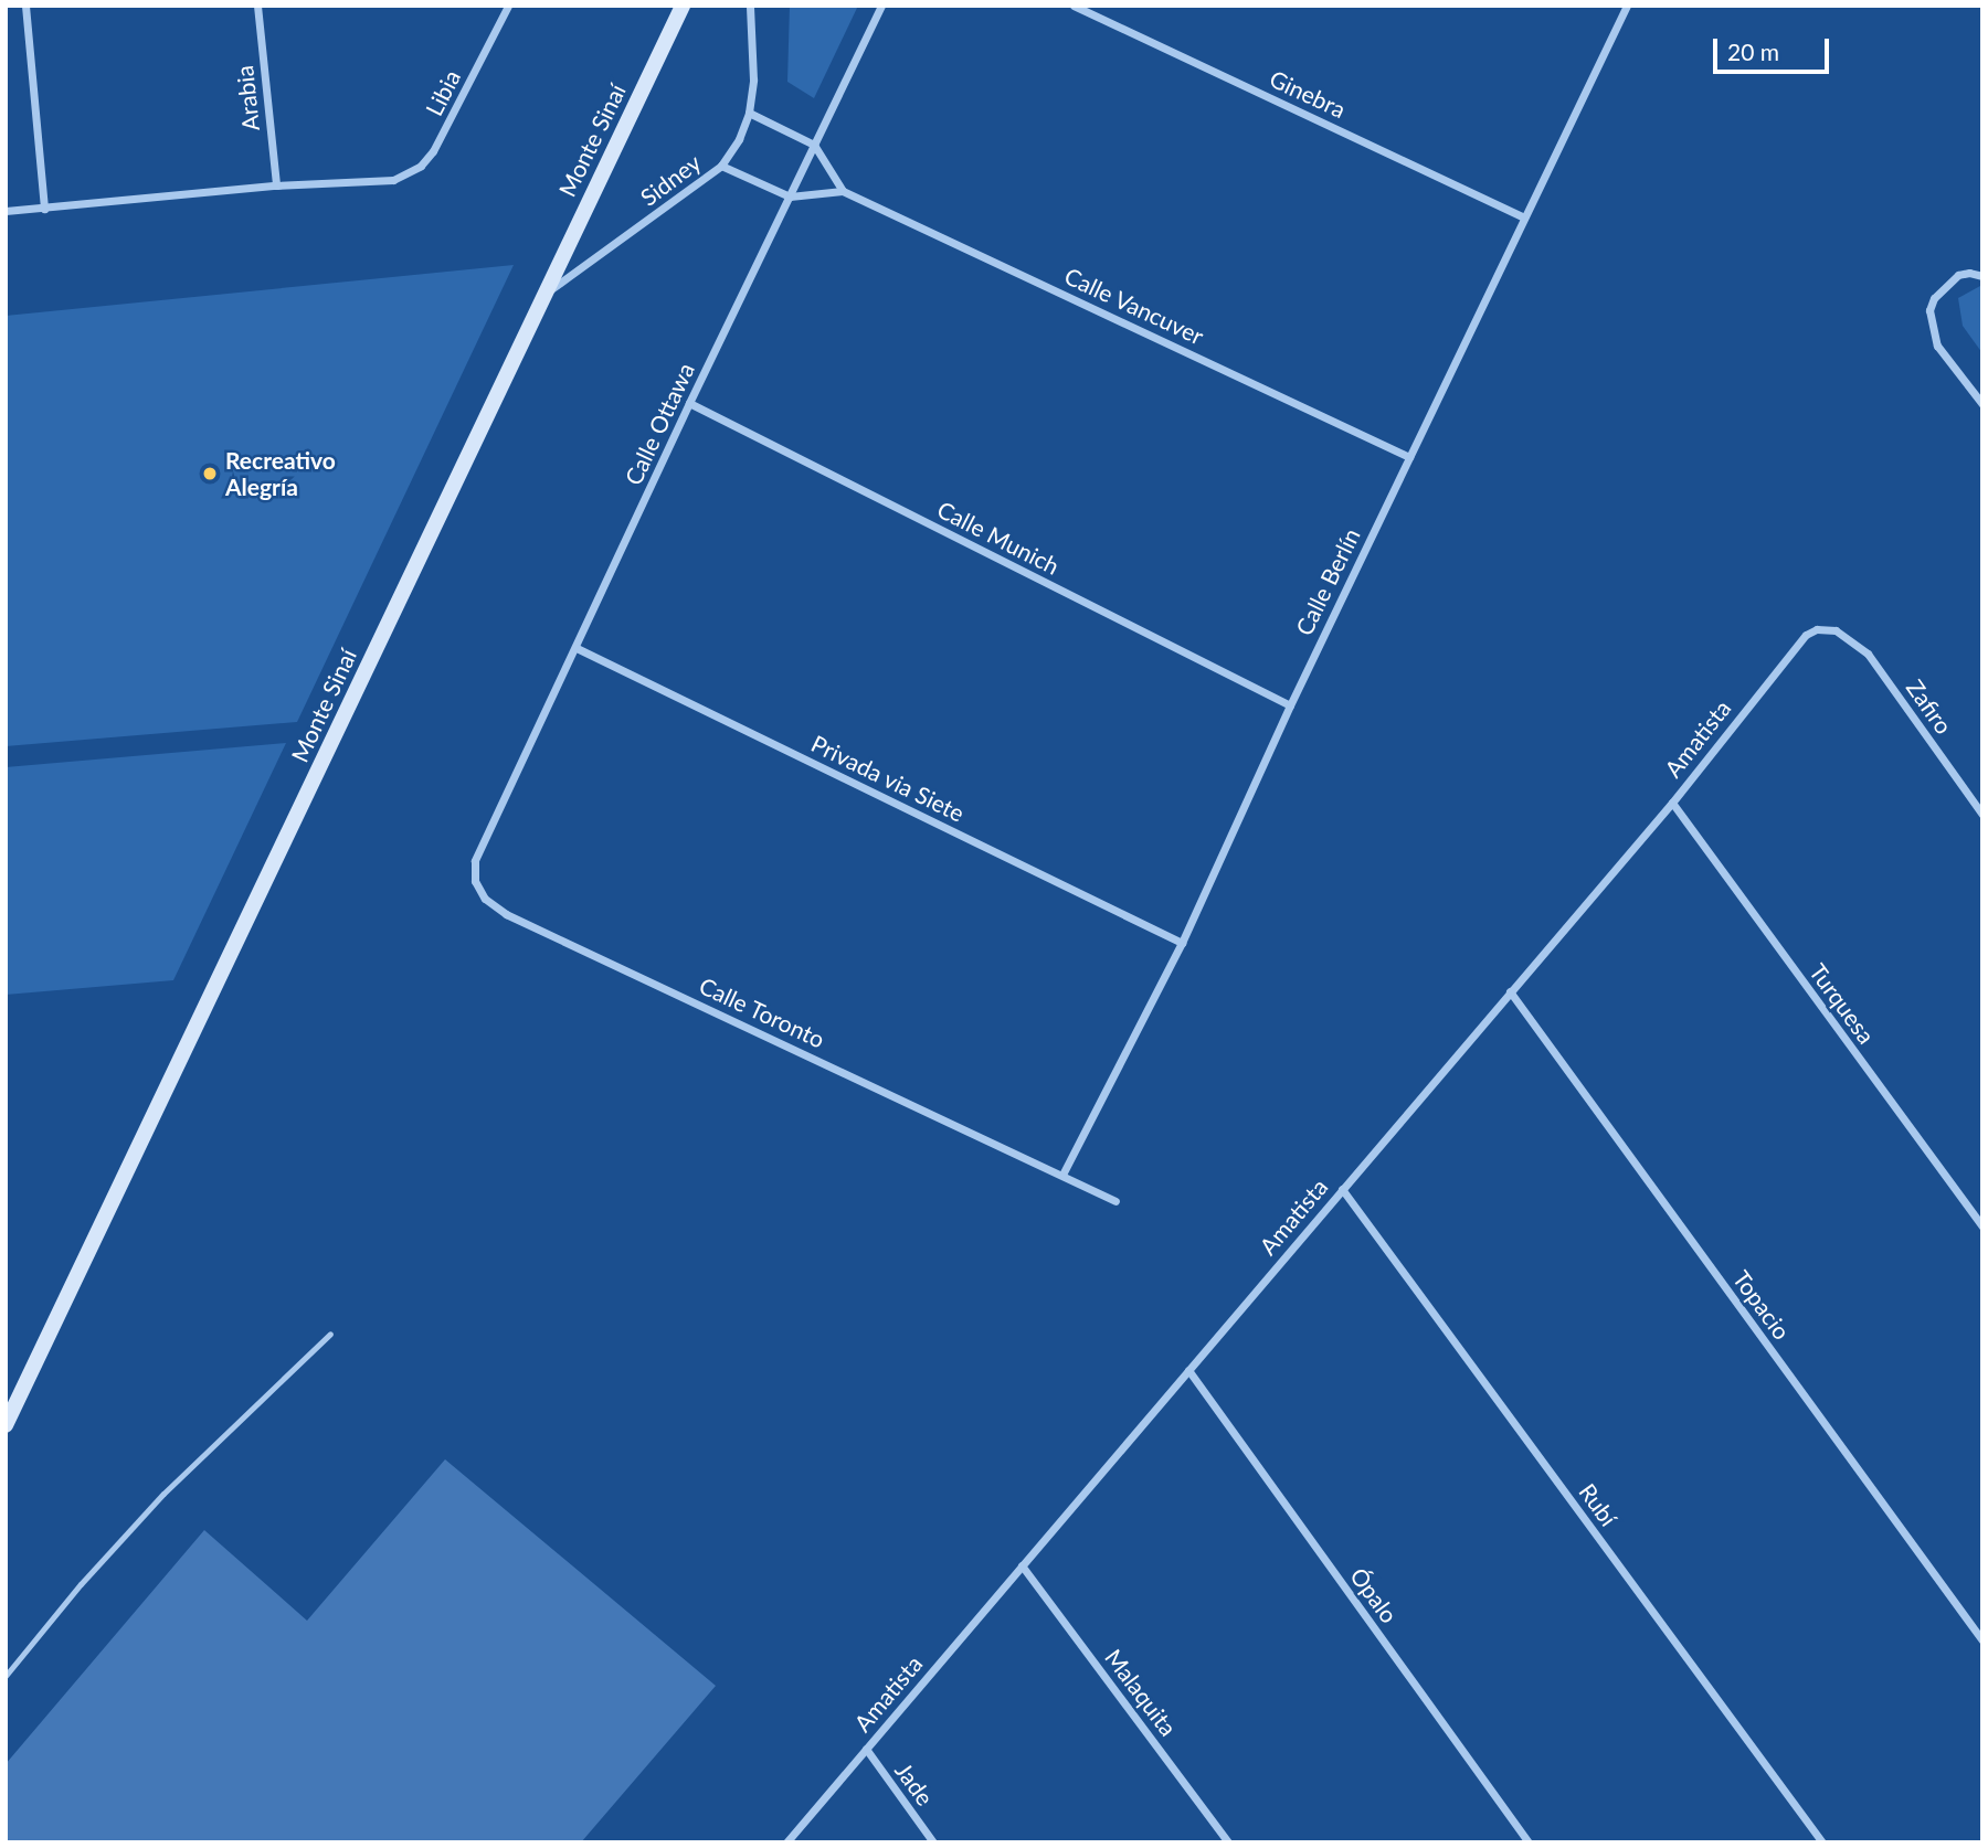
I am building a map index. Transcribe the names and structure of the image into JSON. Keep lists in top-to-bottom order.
{
  "streets": {
    "street": [
      "Libia",
      "Ginebra",
      "Arabia",
      "Monte Sinaí",
      "Sidney",
      "Calle Vancuver",
      "Calle Ottawa",
      "Calle Munich",
      "Calle Berlín",
      "Zafiro",
      "Amatista",
      "Privada via Siete",
      "Turquesa",
      "Calle Toronto",
      "Topacio",
      "Rubí",
      "Ópalo",
      "Malaquita",
      "Jade"
    ]
  },
  "crossings": [
    ["Libia", "Arabia"],
    ["Ginebra", "Calle Berlín"],
    ["Monte Sinaí", "Sidney"],
    ["Calle Vancuver", "Calle Berlín"],
    ["Calle Ottawa", "Calle Munich"],
    ["Calle Ottawa", "Privada via Siete"],
    ["Calle Ottawa", "Calle Toronto"],
    ["Calle Munich", "Calle Berlín"],
    ["Calle Berlín", "Privada via Siete"],
    ["Calle Berlín", "Calle Toronto"],
    ["Zafiro", "Amatista"],
    ["Amatista", "Turquesa"],
    ["Amatista", "Topacio"],
    ["Amatista", "Rubí"],
    ["Amatista", "Ópalo"],
    ["Amatista", "Malaquita"],
    ["Amatista", "Jade"]
  ],
  "places": ["Recreativo Alegría"],
  "scale_bar": "20 m"
}
